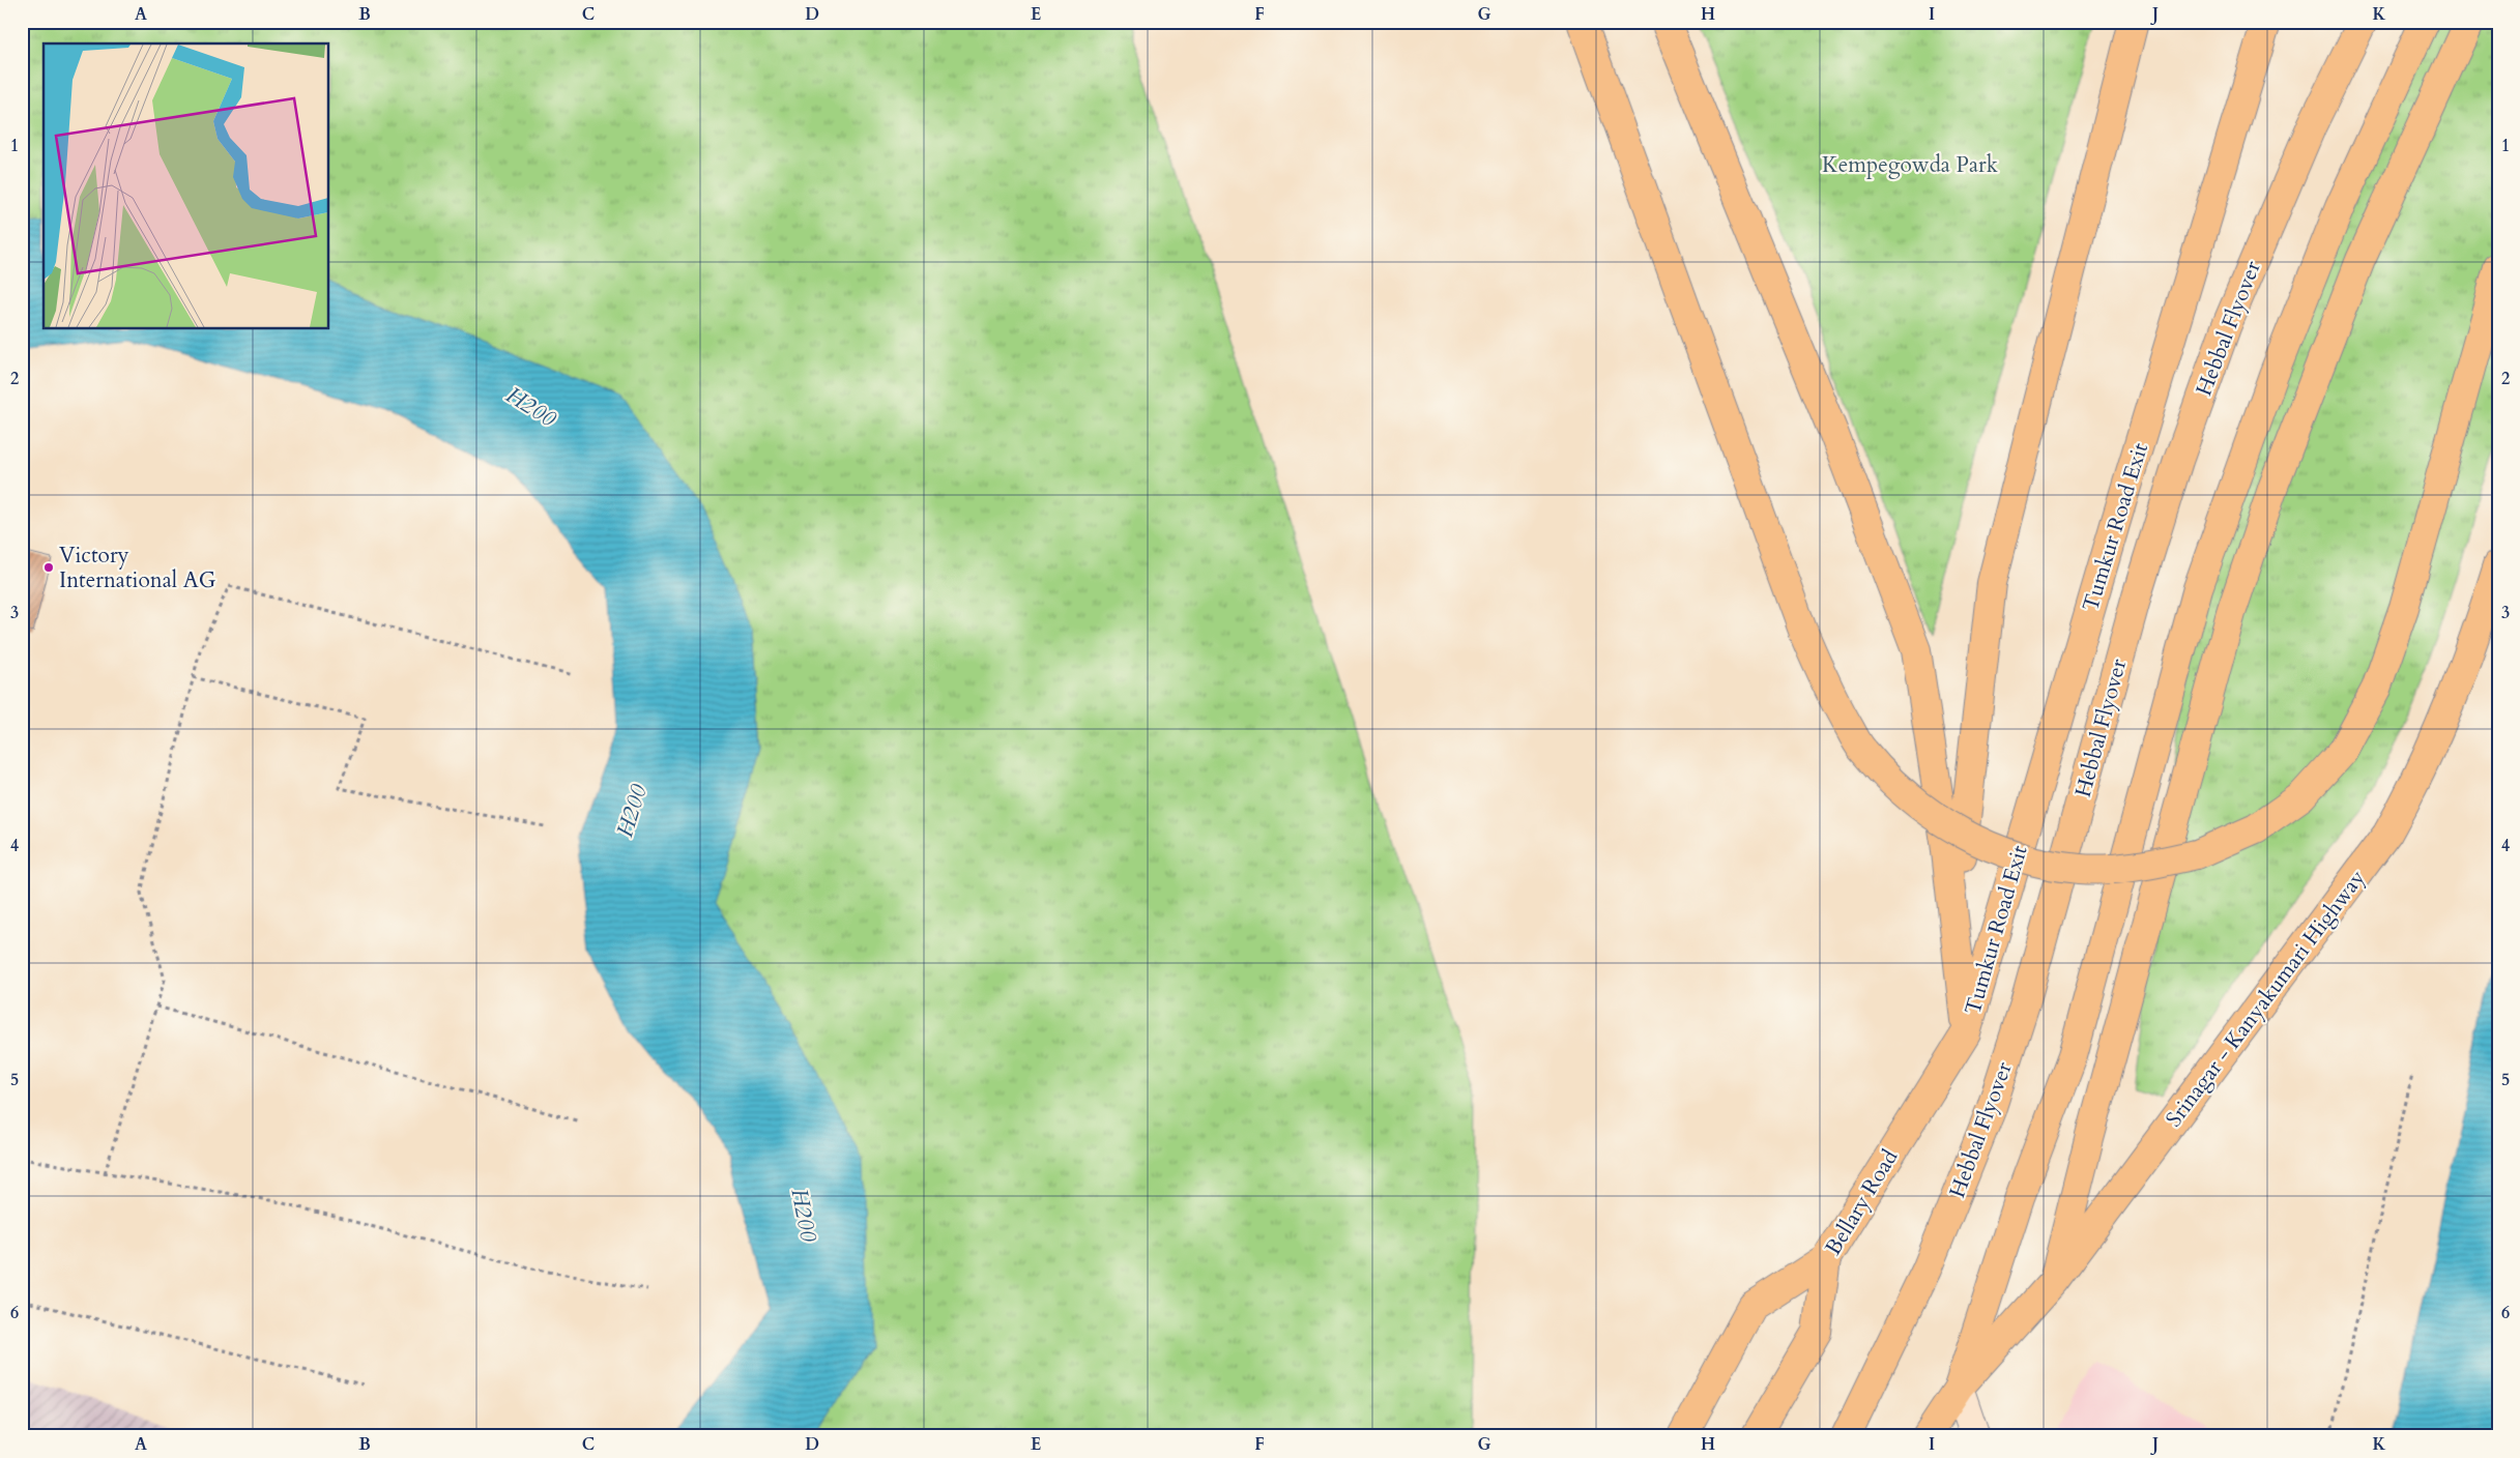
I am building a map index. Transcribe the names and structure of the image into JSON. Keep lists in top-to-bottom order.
{
  "streets": {
    "highway": [
      "Hebbal Flyover",
      "Tumkur Road Exit",
      "Srinagar - Kanyakumari Highway",
      "Bellary Road"
    ]
  },
  "crossings": [
    ["Tumkur Road Exit", "Bellary Road"]
  ],
  "water": ["H200"],
  "parks": ["Kempegowda Park"],
  "places": ["Victory International AG"],
  "grid": {
    "columns": [
      "A",
      "B",
      "C",
      "D",
      "E",
      "F",
      "G",
      "H",
      "I",
      "J",
      "K"
    ],
    "rows": [
      "1",
      "2",
      "3",
      "4",
      "5",
      "6"
    ]
  }
}
